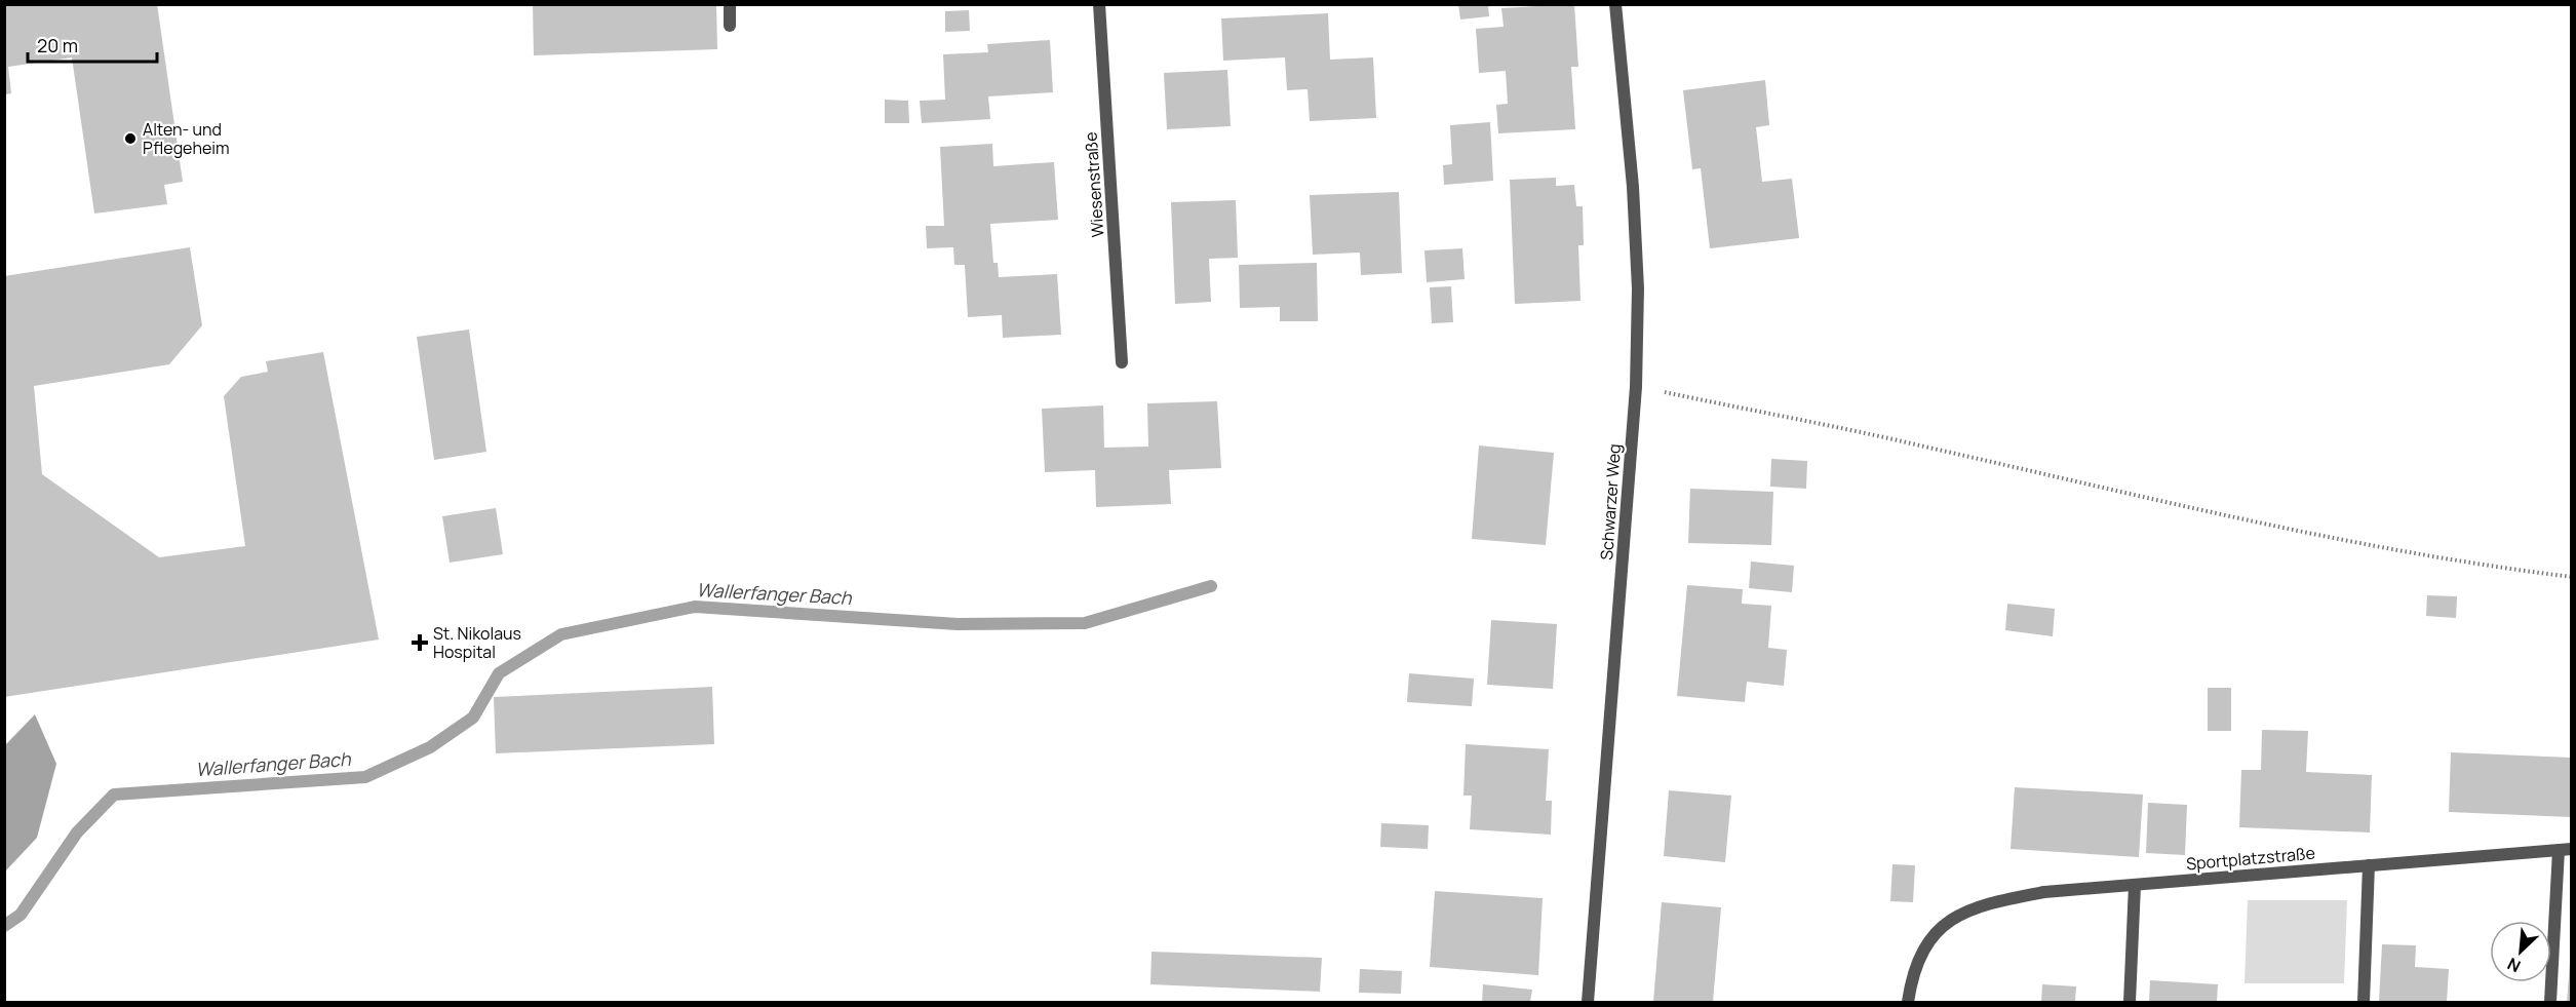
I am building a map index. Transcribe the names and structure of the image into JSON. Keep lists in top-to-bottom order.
{
  "streets": {
    "street": ["Wiesenstraße", "Schwarzer Weg", "Sportplatzstraße"]
  },
  "water": ["Wallerfanger Bach"],
  "places": {
    "other": ["Alten- und Pflegeheim"],
    "health": ["St. Nikolaus Hospital"]
  },
  "scale_bar": "20 m",
  "north": "bottom left"
}
